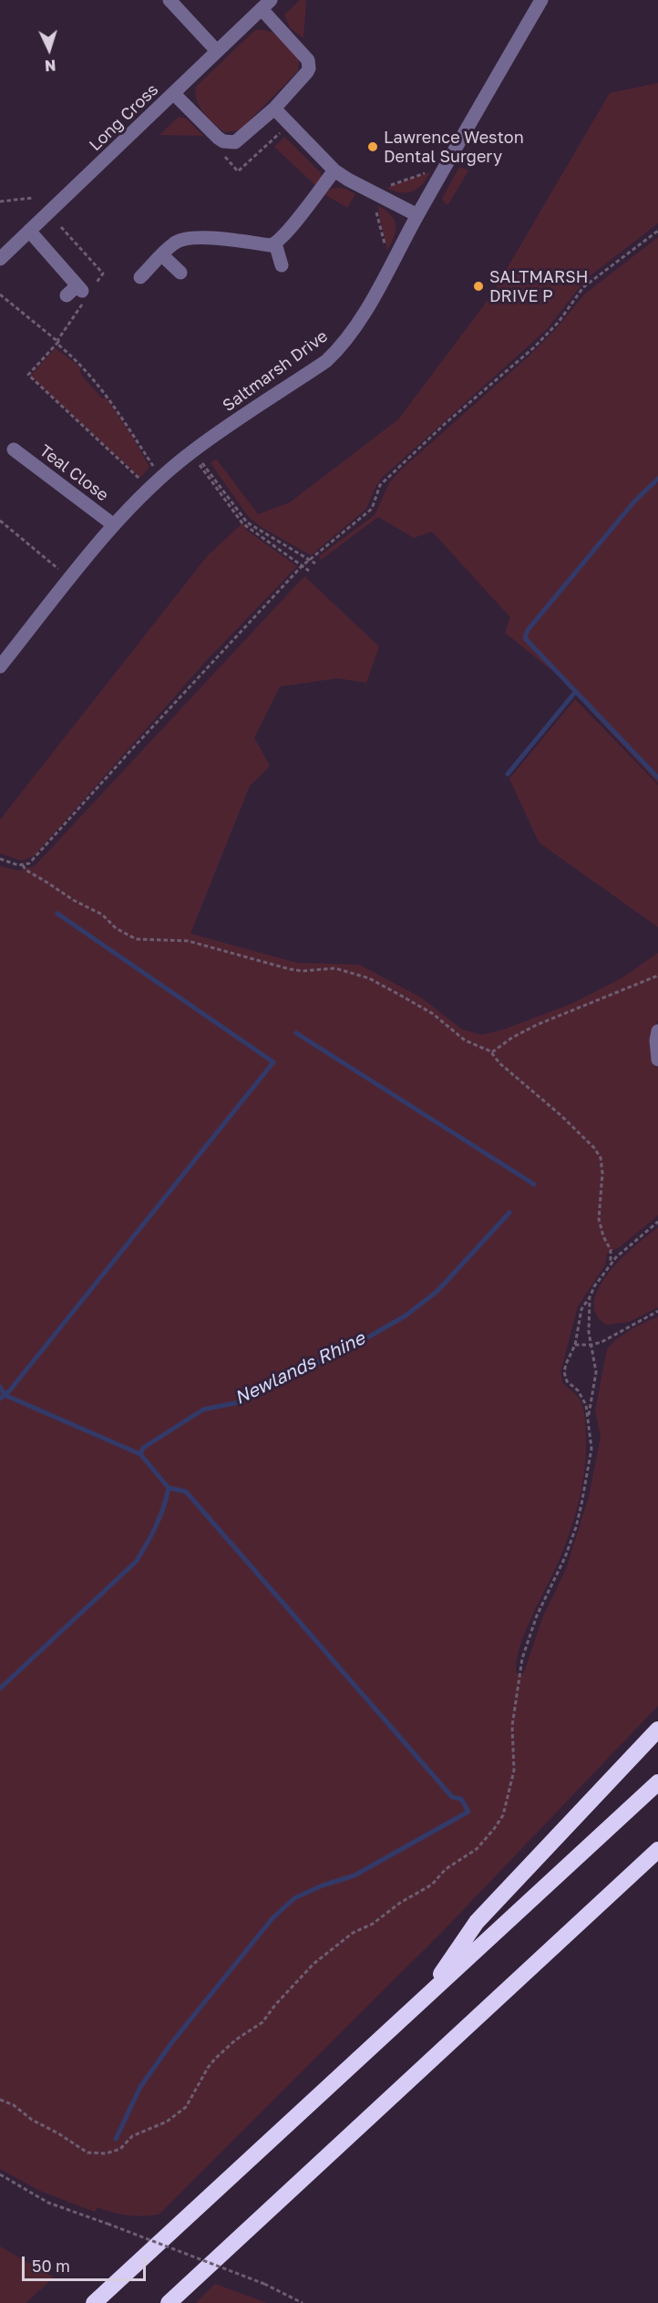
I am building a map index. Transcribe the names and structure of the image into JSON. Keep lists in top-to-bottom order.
{
  "streets": {
    "street": ["Long Cross", "Saltmarsh Drive", "Teal Close"]
  },
  "crossings": [
    ["Saltmarsh Drive", "Teal Close"]
  ],
  "water": ["Newlands Rhine"],
  "places": ["Lawrence Weston Dental Surgery", "SALTMARSH DRIVE P"],
  "scale_bar": "50 m",
  "north": "bottom"
}
